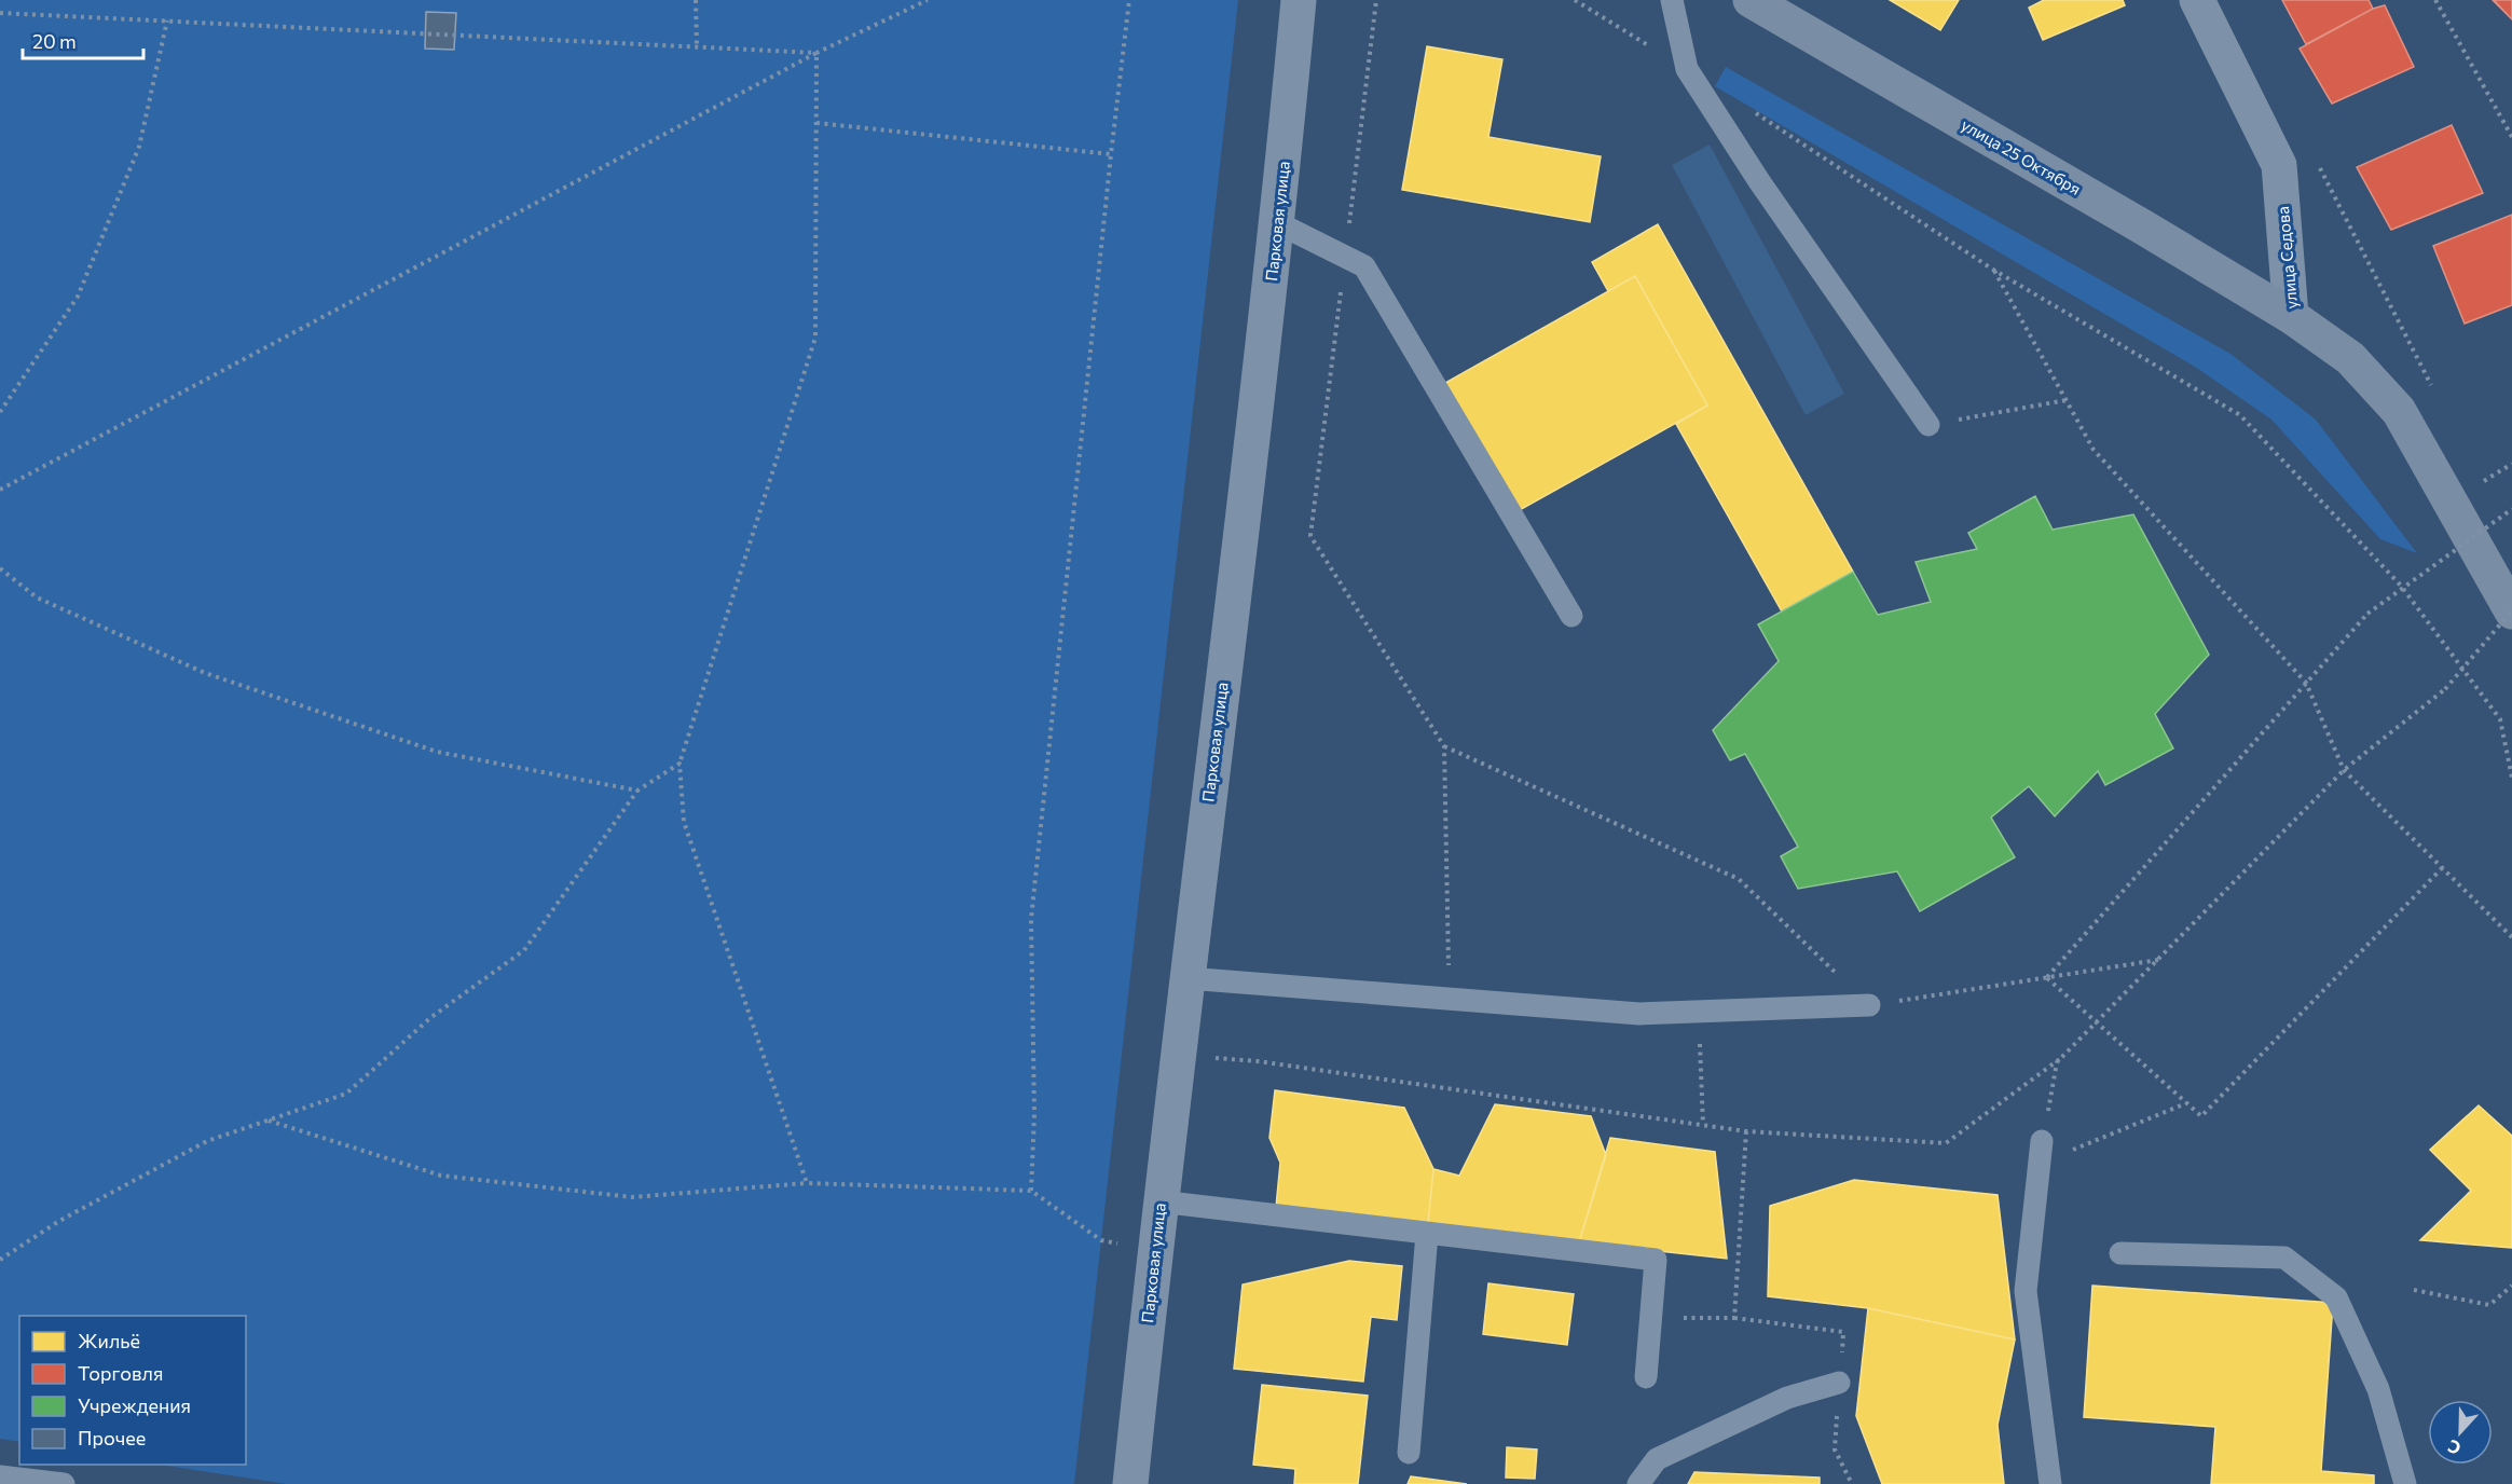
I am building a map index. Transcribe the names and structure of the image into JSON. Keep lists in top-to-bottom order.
{
  "streets": {
    "main road": ["улица 25 Октября", "улица Седова"],
    "street": ["Парковая улица"]
  },
  "crossings": [
    ["улица 25 Октября", "улица Седова"]
  ],
  "legend": [
    "Жильё",
    "Торговля",
    "Учреждения",
    "Прочее"
  ],
  "scale_bar": "20 m",
  "north": "bottom"
}
